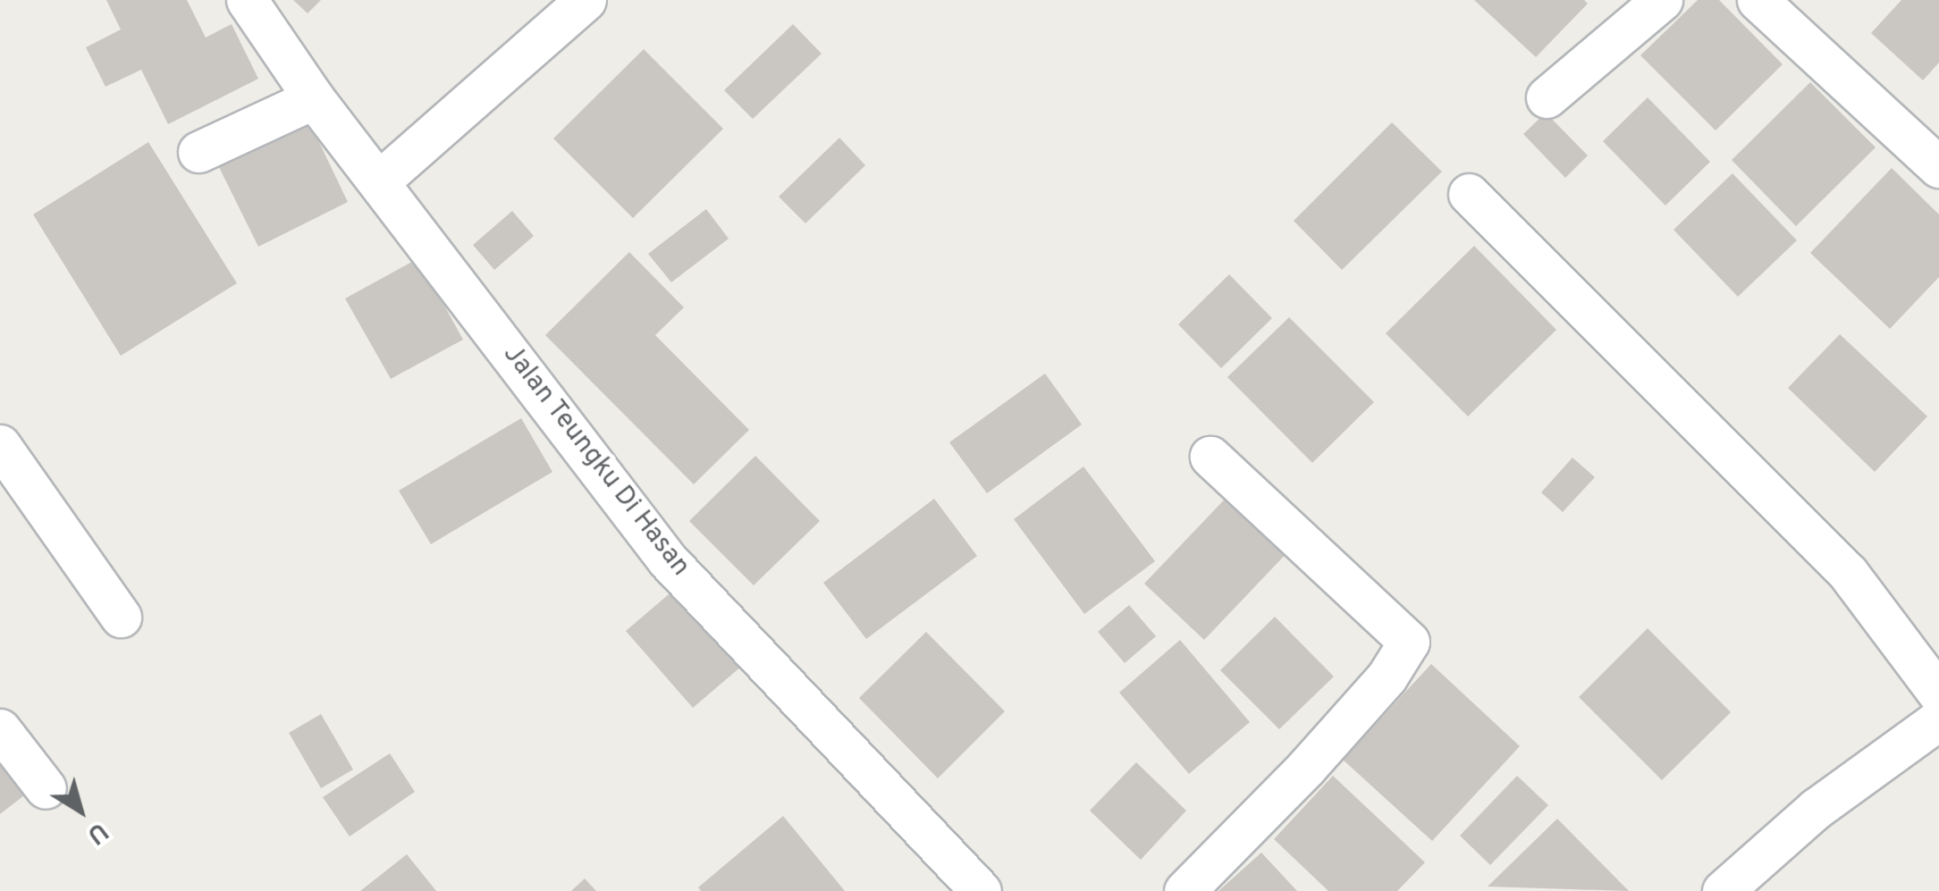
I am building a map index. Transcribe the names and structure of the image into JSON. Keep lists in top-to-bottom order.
{
  "streets": {
    "street": ["Jalan Teungku Di Hasan"]
  },
  "north": "bottom right"
}
